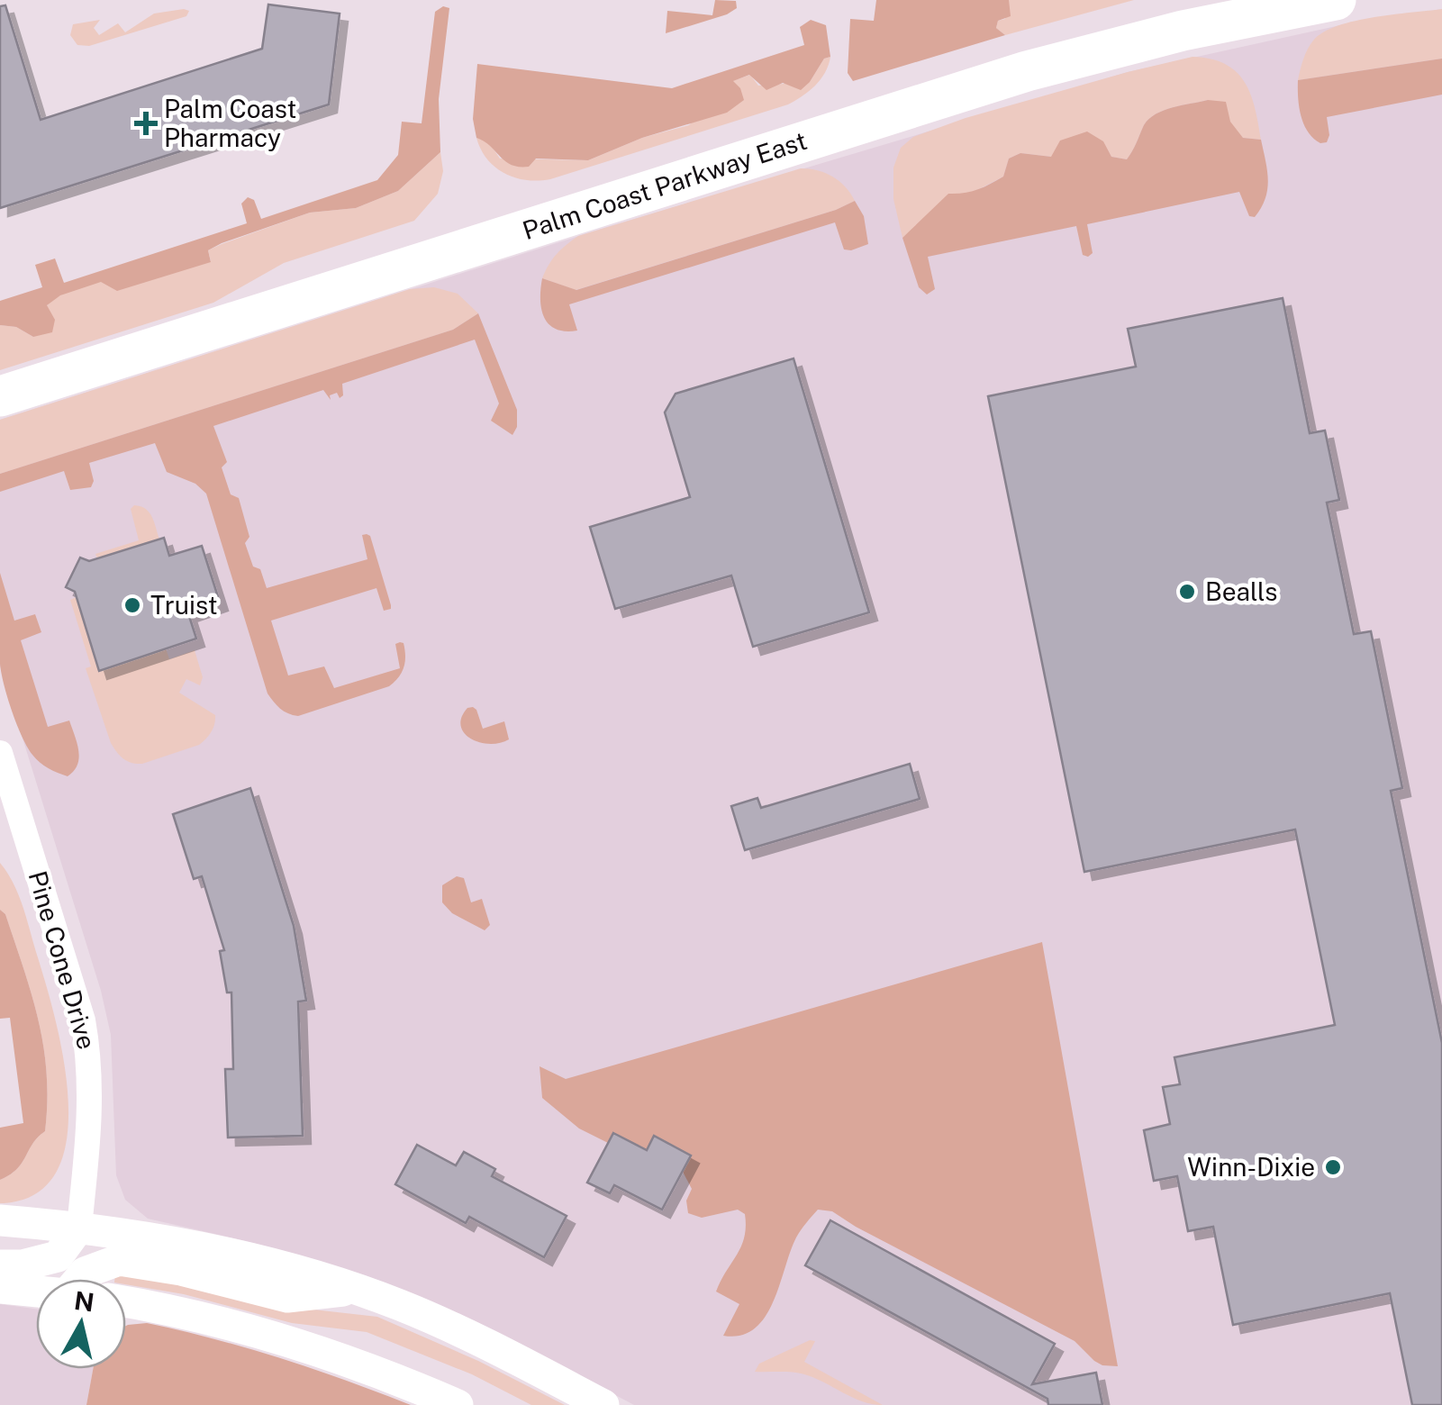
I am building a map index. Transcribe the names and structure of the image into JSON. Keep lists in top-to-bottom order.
{
  "streets": {
    "main road": ["Palm Coast Parkway East"],
    "street": ["Pine Cone Drive"]
  },
  "places": {
    "health": ["Palm Coast Pharmacy"],
    "other": ["Bealls", "Truist", "Winn-Dixie"]
  },
  "north": "top"
}
